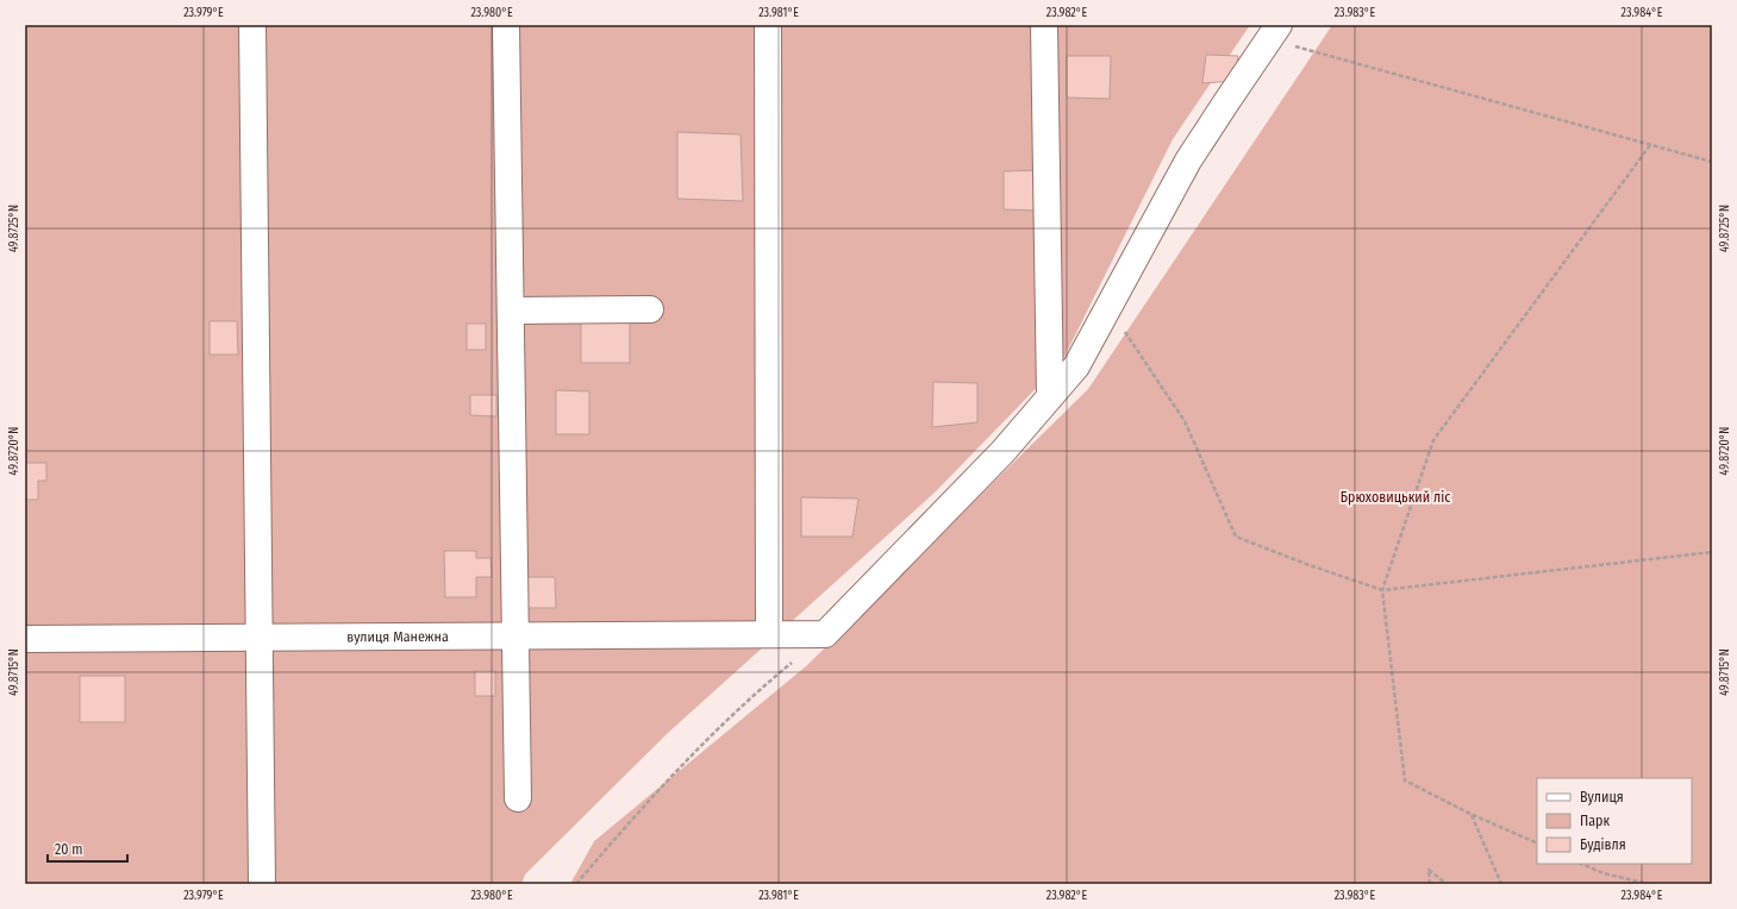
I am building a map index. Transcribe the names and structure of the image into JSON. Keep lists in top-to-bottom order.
{
  "streets": {
    "street": ["вулиця Манежна"]
  },
  "parks": ["Брюховицький ліс"],
  "legend": ["Вулиця", "Парк", "Будівля"],
  "scale_bar": "20 m",
  "coordinates": [
    "23.979°E",
    "23.980°E",
    "23.981°E",
    "23.982°E",
    "23.983°E",
    "23.984°E",
    "49.8725°N",
    "49.8720°N",
    "49.8715°N"
  ]
}
